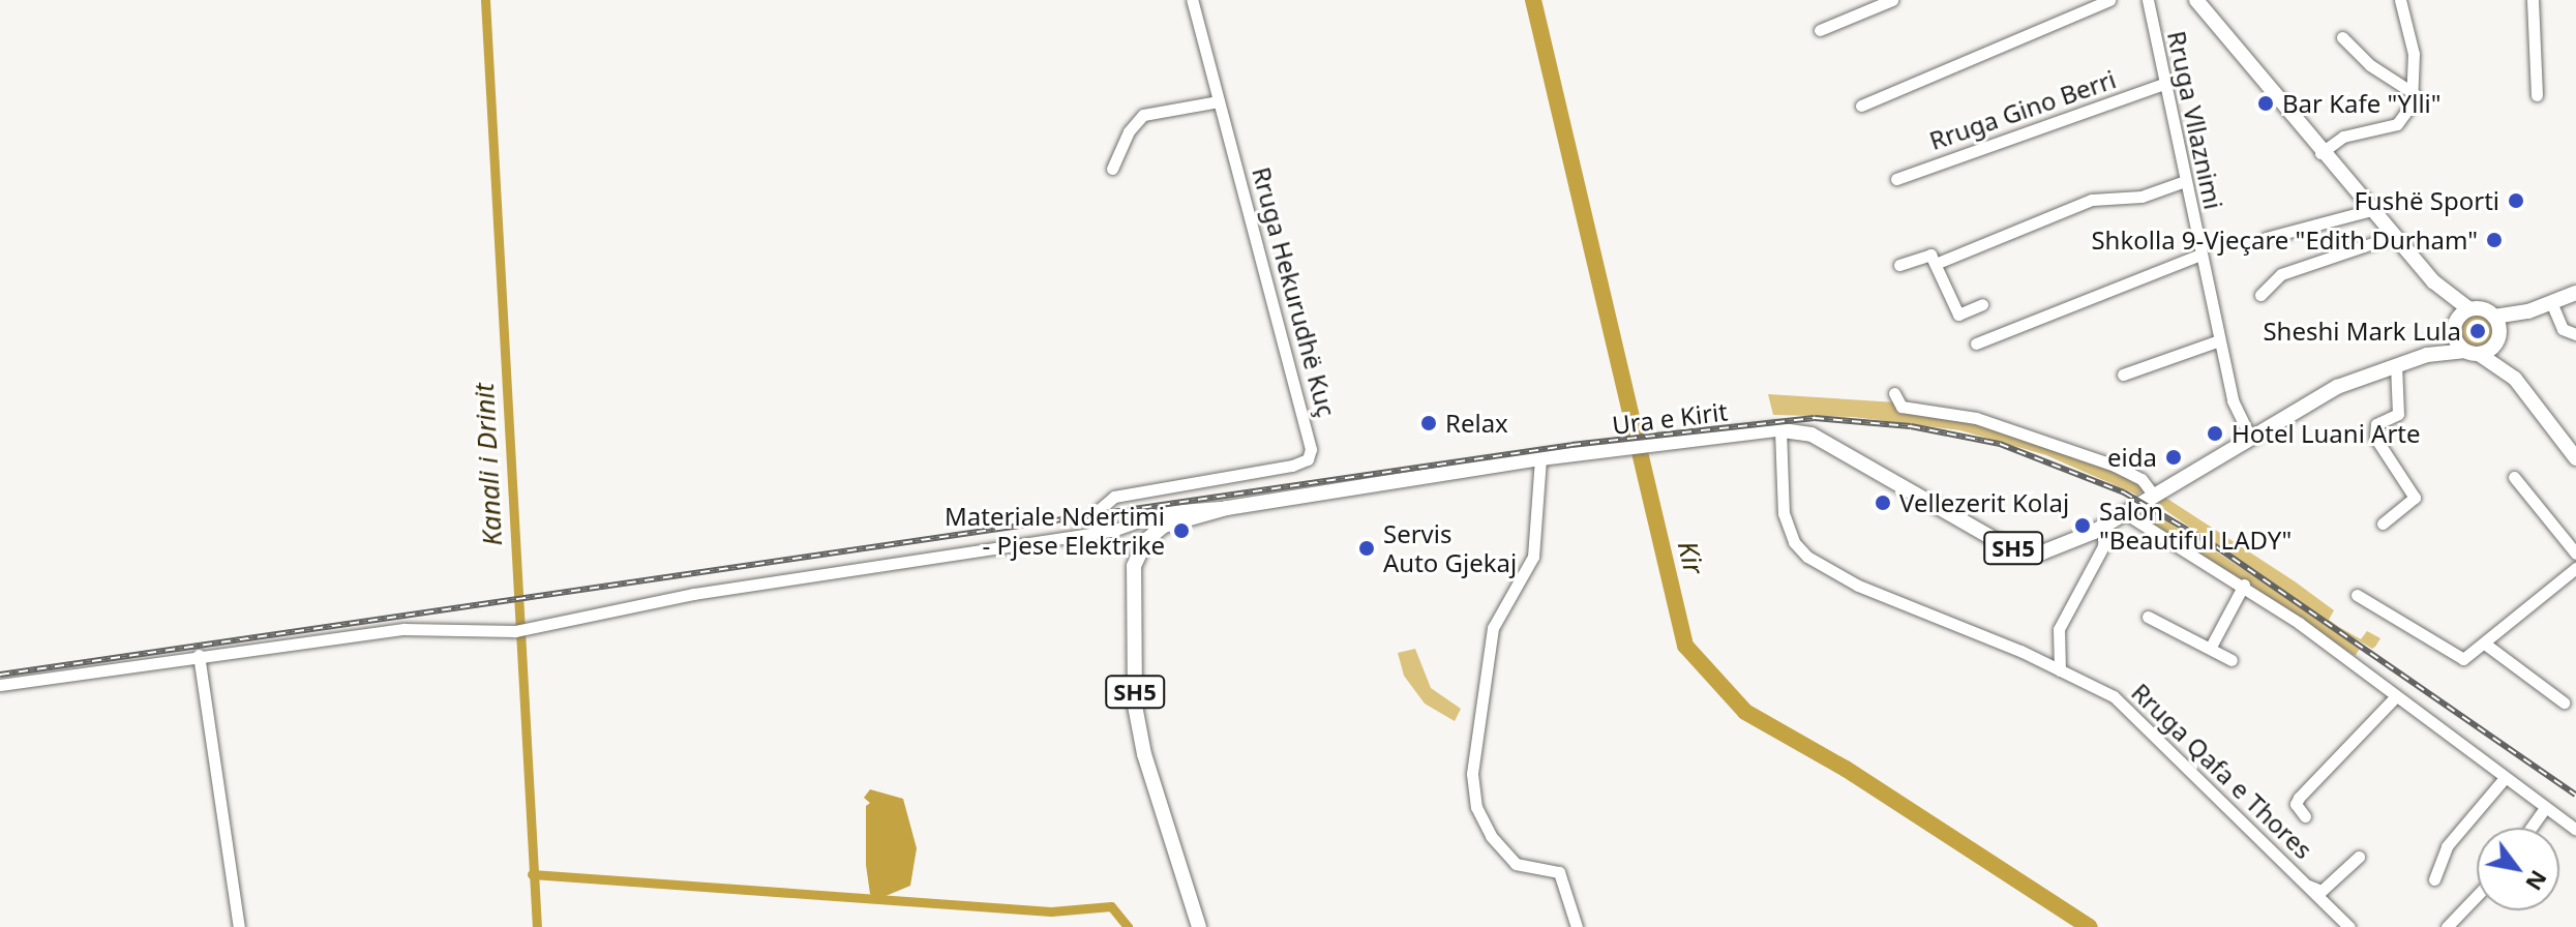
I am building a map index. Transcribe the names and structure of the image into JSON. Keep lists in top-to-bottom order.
{
  "streets": {
    "main road": ["Ura e Kirit", "SH5"],
    "street": [
      "Rruga Gino Berri",
      "Rruga Vllaznimi",
      "Rruga Hekurudhë Kuç",
      "Rruga Qafa e Thores"
    ]
  },
  "crossings": [
    ["Rruga Gino Berri", "Rruga Vllaznimi"],
    ["Rruga Vllaznimi", "SH5"],
    ["Ura e Kirit", "SH5"],
    ["Ura e Kirit", "Rruga Qafa e Thores"],
    ["SH5", "Rruga Qafa e Thores"]
  ],
  "water": ["Kanali i Drinit", "Kir"],
  "places": [
    "Bar Kafe \"Ylli\"",
    "Fushë Sporti",
    "Shkolla 9-Vjeçare \"Edith Durham\"",
    "Sheshi Mark Lula",
    "Relax",
    "Hotel Luani Arte",
    "eida",
    "Vellezerit Kolaj",
    "Salon \"Beautiful LADY\"",
    "Materiale Ndertimi - Pjese Elektrike",
    "Servis Auto Gjekaj"
  ],
  "north": "bottom right"
}
